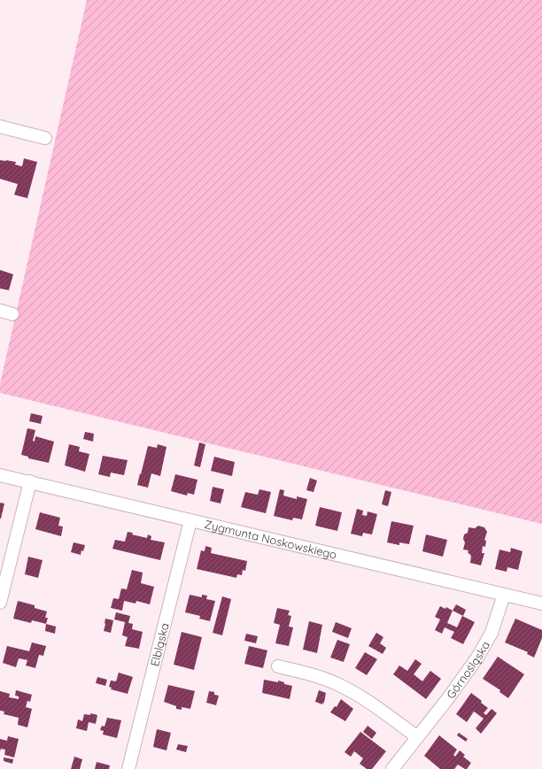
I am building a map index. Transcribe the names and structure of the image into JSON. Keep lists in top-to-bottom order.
{
  "streets": {
    "street": ["Zygmunta Noskowskiego", "Elbląska", "Górnośląska"]
  },
  "crossings": [
    ["Zygmunta Noskowskiego", "Elbląska"],
    ["Zygmunta Noskowskiego", "Górnośląska"]
  ]
}
